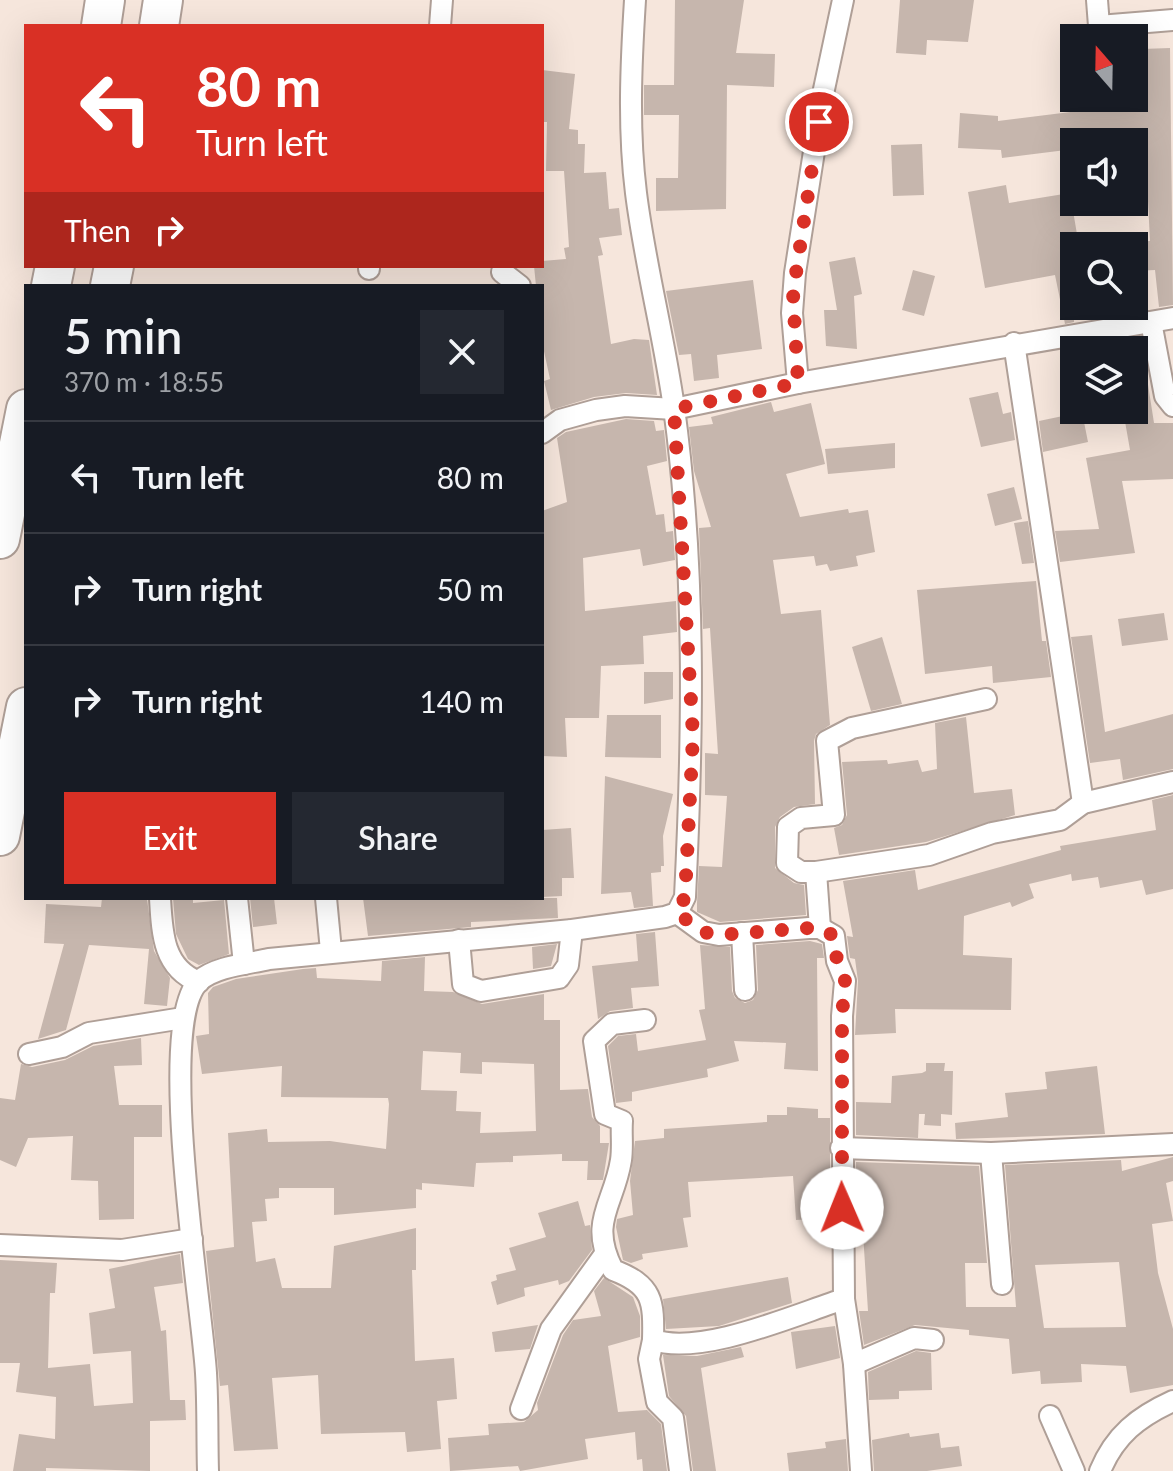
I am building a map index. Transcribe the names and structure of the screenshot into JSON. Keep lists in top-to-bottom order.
{
  "north": "top",
  "page": {
    "turn": ["80 m", "Turn left"],
    "then": "Then",
    "heading": ["5 min", "370 m · 18:55"],
    "list": [
      {
        "name": "Turn left",
        "value": "80 m"
      },
      {
        "name": "Turn right",
        "value": "50 m"
      },
      {
        "name": "Turn right",
        "value": "140 m"
      }
    ],
    "buttons": ["Exit", "Share"]
  }
}
